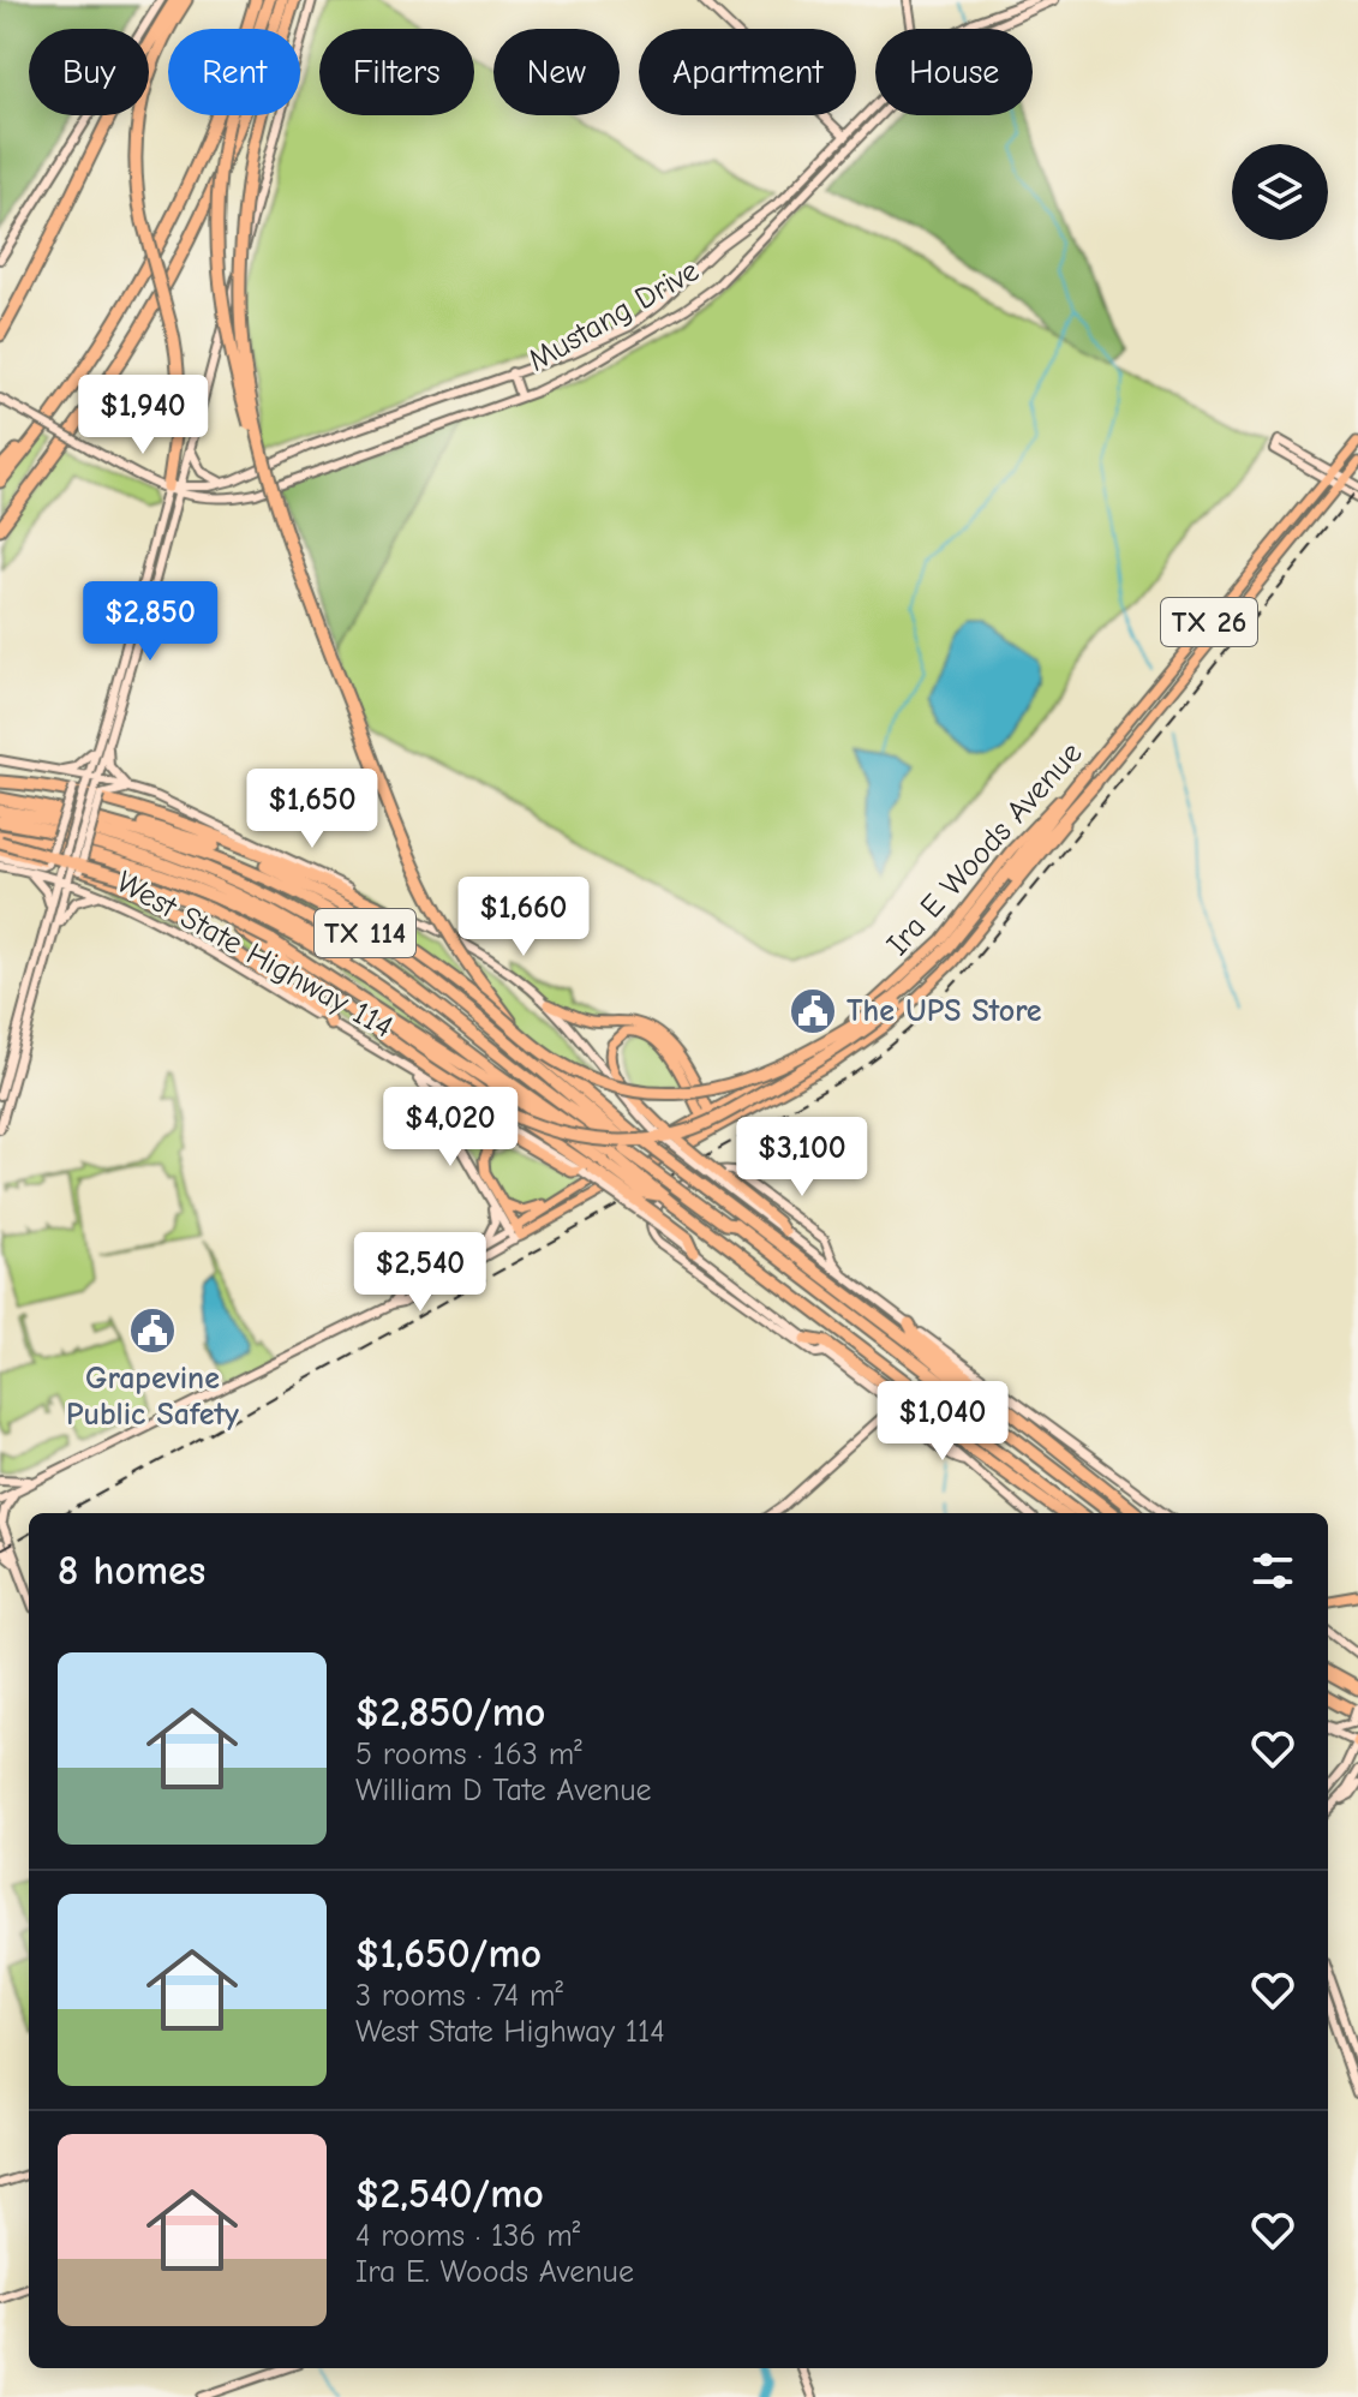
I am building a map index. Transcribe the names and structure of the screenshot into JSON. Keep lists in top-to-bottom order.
{
  "streets": {
    "highway": ["TX 26", "TX 114"],
    "main road": ["Mustang Drive", "Ira E Woods Avenue", "West State Highway 114"]
  },
  "crossings": [
    ["TX 26", "Ira E Woods Avenue"],
    ["TX 26", "TX 114"]
  ],
  "places": {
    "public building": ["The UPS Store", "Grapevine Public Safety"]
  },
  "page": {
    "chip": [
      "Buy",
      "Rent",
      "Filters",
      "New",
      "Apartment",
      "House"
    ],
    "price": [
      "$1,940",
      "$2,850",
      "$1,650",
      "$1,660",
      "$4,020",
      "$3,100",
      "$2,540",
      "$1,040"
    ],
    "heading": "8 homes",
    "list": [
      {
        "name": "$2,850/mo",
        "note": "5 rooms · 163 m² · William D Tate Avenue"
      },
      {
        "name": "$1,650/mo",
        "note": "3 rooms · 74 m² · West State Highway 114"
      },
      {
        "name": "$2,540/mo",
        "note": "4 rooms · 136 m² · Ira E. Woods Avenue"
      }
    ]
  }
}
